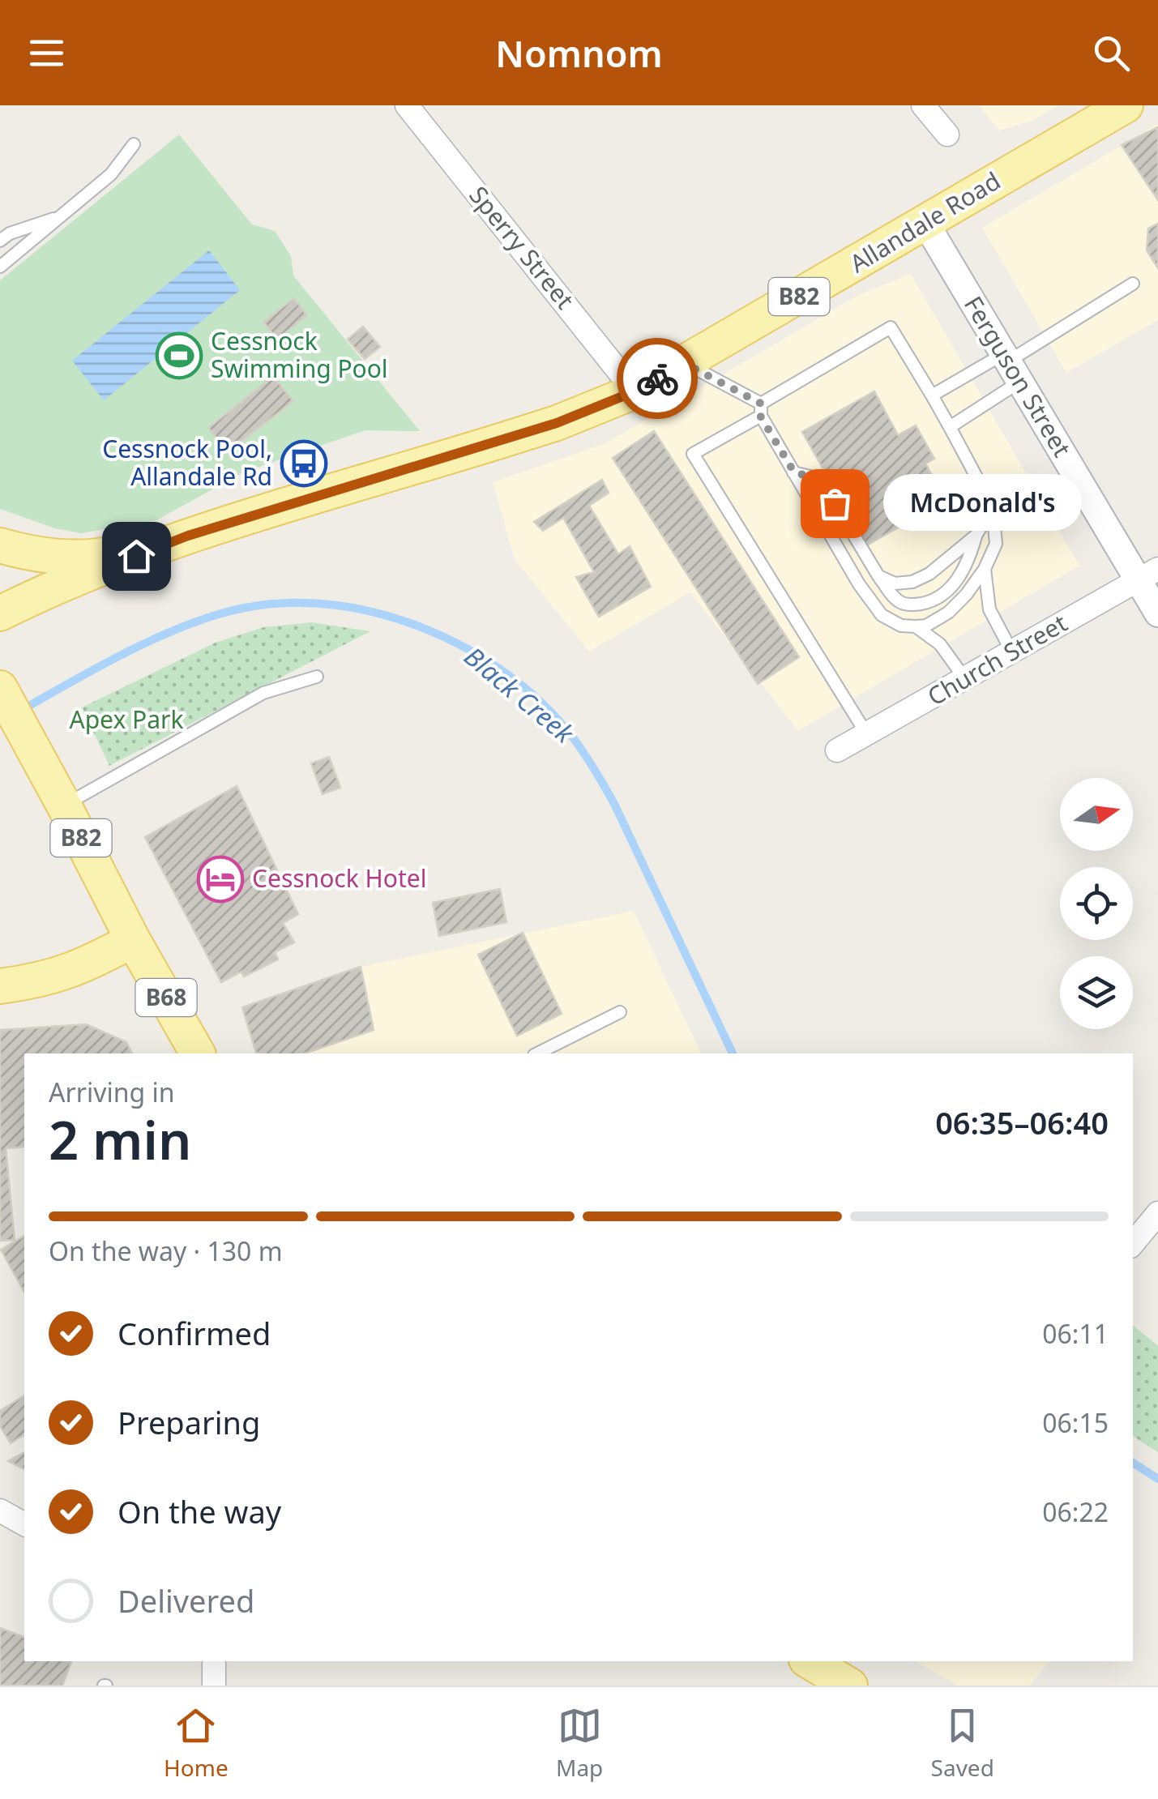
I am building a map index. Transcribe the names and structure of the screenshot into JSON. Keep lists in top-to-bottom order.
{
  "streets": {
    "main road": ["Allandale Road", "B82", "B68"],
    "street": ["Sperry Street", "Ferguson Street", "Church Street"]
  },
  "crossings": [
    ["Allandale Road", "Sperry Street"],
    ["Allandale Road", "Ferguson Street"],
    ["B82", "B68"],
    ["Ferguson Street", "Church Street"]
  ],
  "water": ["Black Creek"],
  "parks": ["Apex Park"],
  "places": {
    "sports": ["Cessnock Swimming Pool"],
    "bus stop": ["Cessnock Pool, Allandale Rd"],
    "other": ["McDonald's"],
    "hotel": ["Cessnock Hotel"]
  },
  "north": "right",
  "page": {
    "header": "Nomnom",
    "bubble": "McDonald's",
    "heading": ["2 min", "Arriving in", "06:35–06:40"],
    "bar": "On the way · 130 m",
    "list": [
      ["Confirmed", "06:11"],
      ["Preparing", "06:15"],
      ["On the way", "06:22"],
      "Delivered"
    ],
    "tabs": ["Home", "Map", "Saved"]
  }
}
